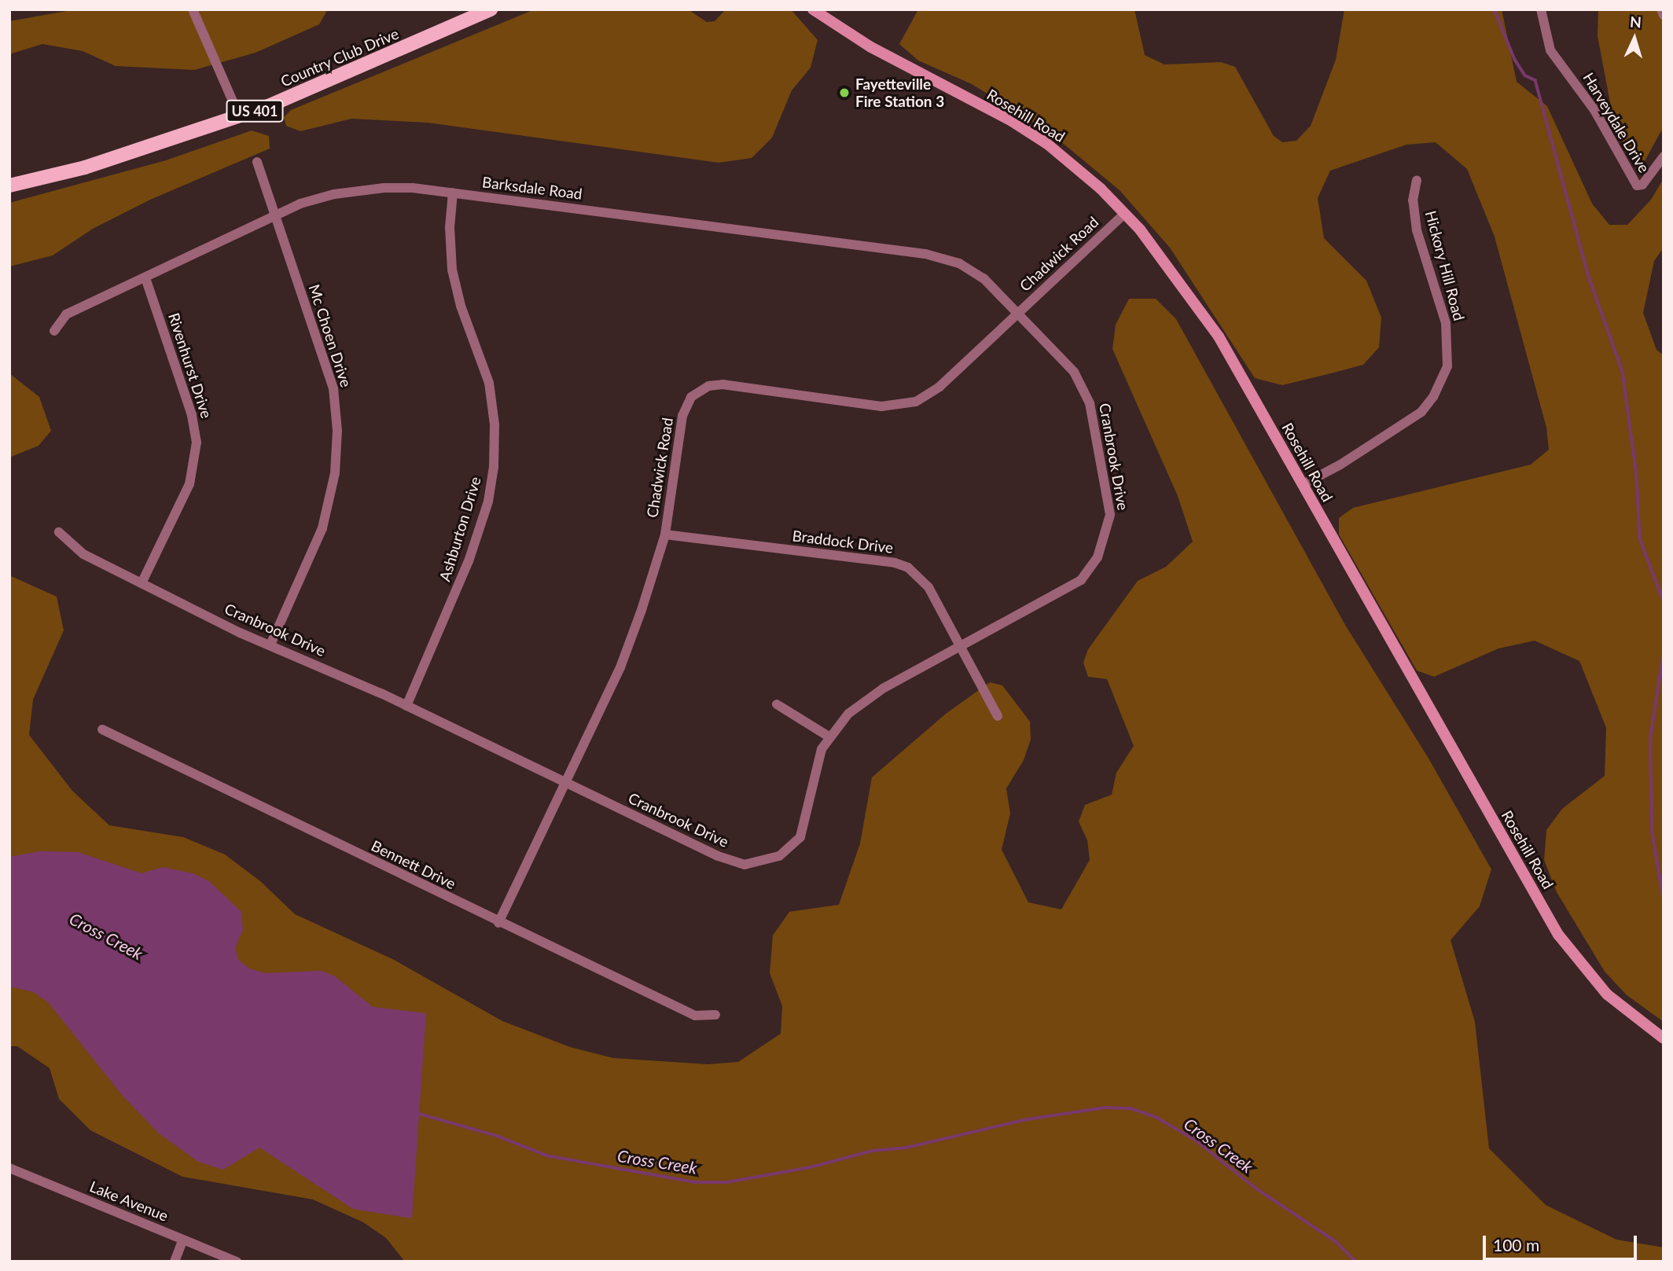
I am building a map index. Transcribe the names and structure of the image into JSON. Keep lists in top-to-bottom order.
{
  "streets": {
    "main road": ["Country Club Drive", "US 401", "Rosehill Road"],
    "street": [
      "Harveydale Drive",
      "Barksdale Road",
      "Chadwick Road",
      "Hickory Hill Road",
      "Mc Choen Drive",
      "Rivenhurst Drive",
      "Cranbrook Drive",
      "Ashburton Drive",
      "Braddock Drive",
      "Bennett Drive",
      "Lake Avenue"
    ]
  },
  "crossings": [
    ["Rosehill Road", "Chadwick Road"],
    ["Rosehill Road", "Hickory Hill Road"],
    ["Barksdale Road", "Chadwick Road"],
    ["Barksdale Road", "Mc Choen Drive"],
    ["Barksdale Road", "Rivenhurst Drive"],
    ["Barksdale Road", "Cranbrook Drive"],
    ["Barksdale Road", "Ashburton Drive"],
    ["Chadwick Road", "Cranbrook Drive"],
    ["Chadwick Road", "Braddock Drive"],
    ["Chadwick Road", "Bennett Drive"],
    ["Mc Choen Drive", "Cranbrook Drive"],
    ["Rivenhurst Drive", "Cranbrook Drive"],
    ["Cranbrook Drive", "Ashburton Drive"],
    ["Cranbrook Drive", "Braddock Drive"]
  ],
  "water": ["Cross Creek"],
  "places": ["Fayetteville Fire Station 3"],
  "scale_bar": "100 m",
  "north": "top"
}
